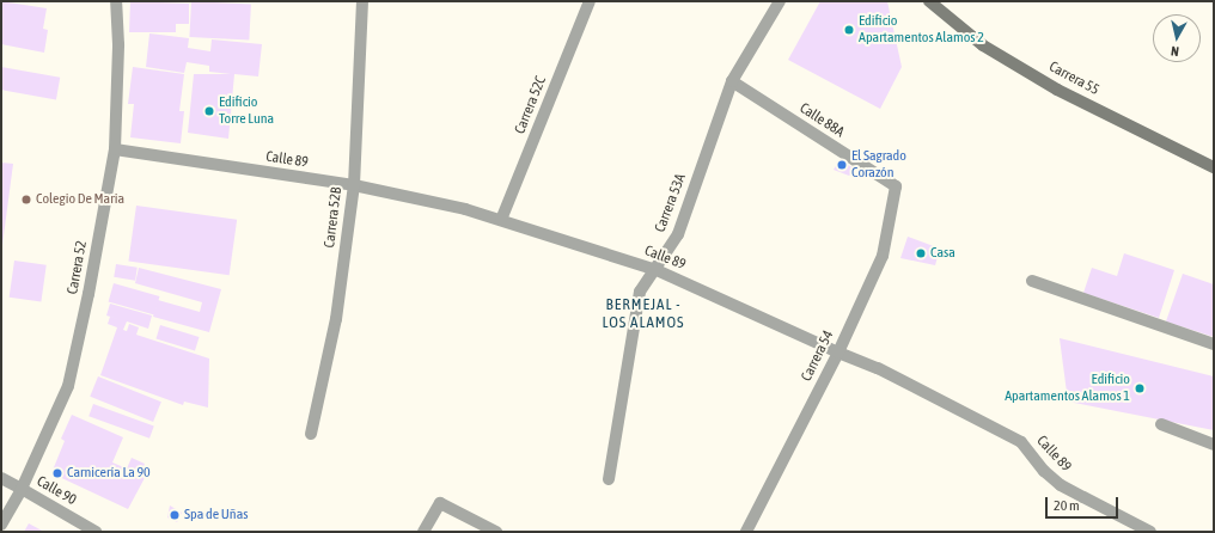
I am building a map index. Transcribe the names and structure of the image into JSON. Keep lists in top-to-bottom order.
{
  "streets": {
    "main road": ["Carrera 55"],
    "street": [
      "Carrera 52C",
      "Calle 88A",
      "Calle 89",
      "Carrera 53A",
      "Carrera 52B",
      "Carrera 52",
      "Carrera 54",
      "Calle 90"
    ]
  },
  "crossings": [
    ["Carrera 52C", "Calle 89"],
    ["Calle 88A", "Carrera 53A"],
    ["Calle 88A", "Carrera 54"],
    ["Calle 89", "Carrera 53A"],
    ["Calle 89", "Carrera 52B"],
    ["Calle 89", "Carrera 52"],
    ["Calle 89", "Carrera 54"],
    ["Carrera 52", "Calle 90"]
  ],
  "districts": ["BERMEJAL - LOS ALAMOS"],
  "places": [
    "Edificio Apartamentos Alamos 2",
    "Edificio Torre Luna",
    "El Sagrado Corazón",
    "Colegio De Maria",
    "Casa",
    "Edificio Apartamentos Alamos 1",
    "Carnicería La 90",
    "Spa de Uñas"
  ],
  "scale_bar": "20 m",
  "north": "bottom"
}
